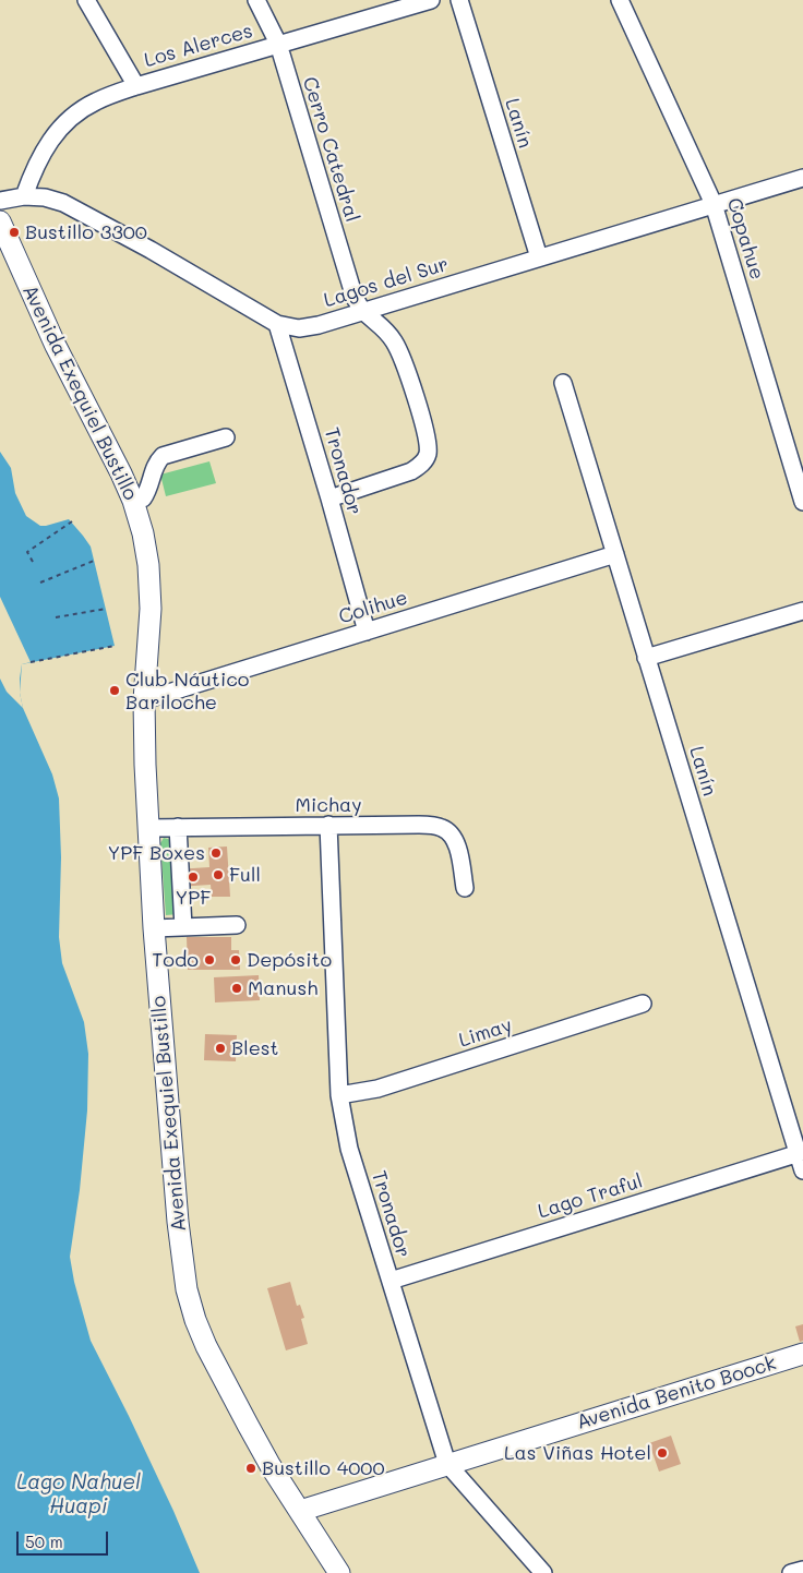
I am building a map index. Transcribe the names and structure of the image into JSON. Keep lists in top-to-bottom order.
{
  "streets": {
    "main road": ["Avenida Exequiel Bustillo", "Avenida Benito Boock"],
    "street": [
      "Los Alerces",
      "Lanín",
      "Cerro Catedral",
      "Copahue",
      "Lagos del Sur",
      "Tronador",
      "Colihue",
      "Michay",
      "Limay",
      "Lago Traful"
    ]
  },
  "crossings": [
    ["Los Alerces", "Cerro Catedral"],
    ["Los Alerces", "Lagos del Sur"],
    ["Lanín", "Lagos del Sur"],
    ["Lanín", "Colihue"],
    ["Lanín", "Lago Traful"],
    ["Cerro Catedral", "Lagos del Sur"],
    ["Copahue", "Lagos del Sur"],
    ["Lagos del Sur", "Tronador"],
    ["Avenida Exequiel Bustillo", "Colihue"],
    ["Avenida Exequiel Bustillo", "Michay"],
    ["Avenida Exequiel Bustillo", "Avenida Benito Boock"],
    ["Tronador", "Colihue"],
    ["Tronador", "Michay"],
    ["Tronador", "Limay"],
    ["Tronador", "Lago Traful"],
    ["Tronador", "Avenida Benito Boock"]
  ],
  "water": ["Lago Nahuel Huapi"],
  "places": [
    "Bustillo 3300",
    "Club Náutico Bariloche",
    "YPF Boxes",
    "Full",
    "YPF",
    "Todo",
    "Depósito",
    "Manush",
    "Blest",
    "Las Viñas Hotel",
    "Bustillo 4000"
  ],
  "scale_bar": "50 m"
}
